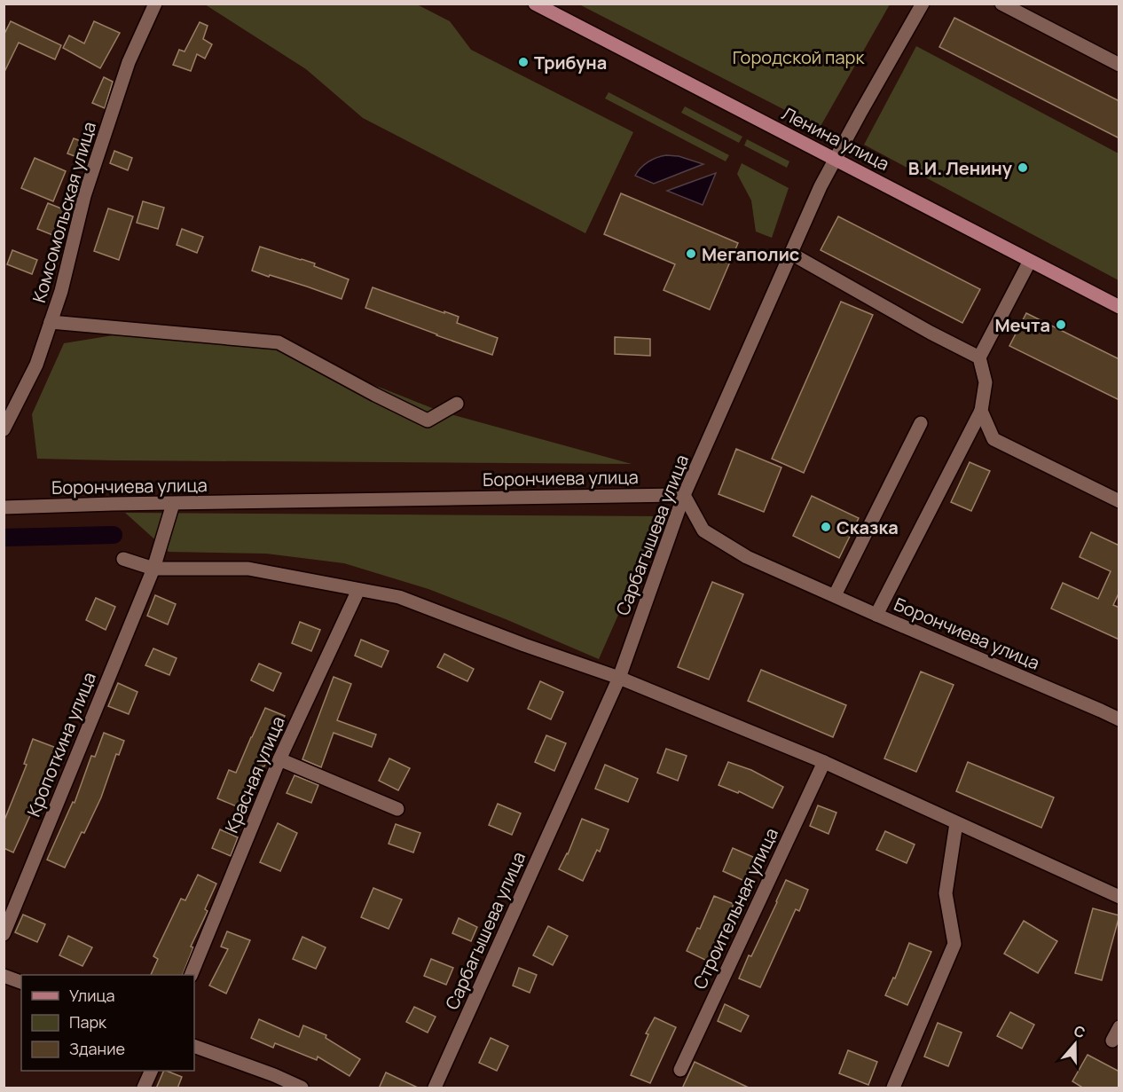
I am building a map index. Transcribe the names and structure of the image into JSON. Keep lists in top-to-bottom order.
{
  "streets": {
    "main road": ["Ленина улица"],
    "street": [
      "Комсомольская улица",
      "Борончиева улица",
      "Сарбагышева улица",
      "Кропоткина улица",
      "Красная улица",
      "Строительная улица"
    ]
  },
  "crossings": [
    ["Ленина улица", "Сарбагышева улица"],
    ["Борончиева улица", "Сарбагышева улица"],
    ["Борончиева улица", "Кропоткина улица"]
  ],
  "parks": ["Городской парк"],
  "places": [
    "Трибуна",
    "В.И. Ленину",
    "Мегаполис",
    "Мечта",
    "Сказка"
  ],
  "legend": ["Улица", "Парк", "Здание"],
  "north": "top"
}
